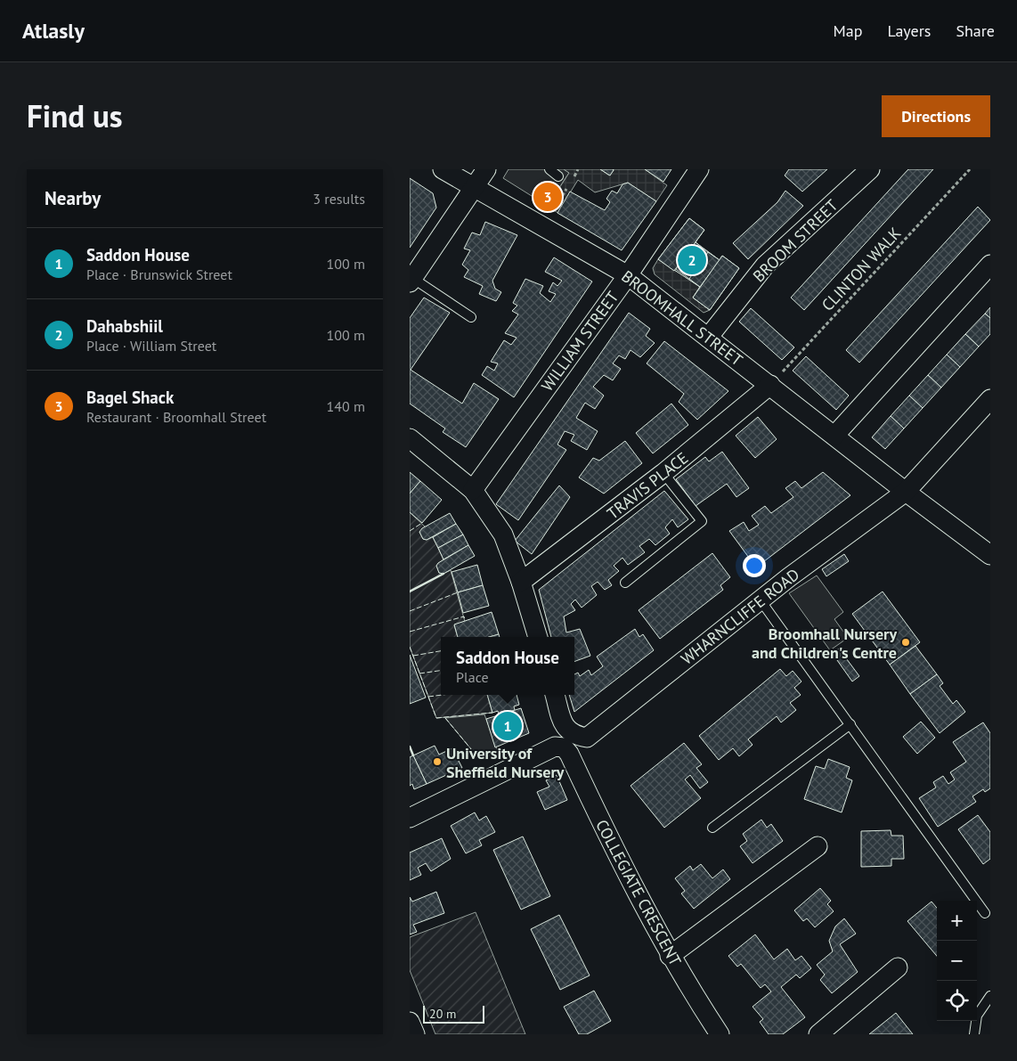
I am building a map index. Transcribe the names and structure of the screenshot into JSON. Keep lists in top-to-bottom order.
{
  "streets": {
    "street": [
      "BROOM STREET",
      "BROOMHALL STREET",
      "WILLIAM STREET",
      "TRAVIS PLACE",
      "WHARNCLIFFE ROAD",
      "COLLEGIATE CRESCENT"
    ],
    "path": ["CLINTON WALK"]
  },
  "crossings": [
    ["BROOM STREET", "BROOMHALL STREET"],
    ["CLINTON WALK", "BROOMHALL STREET"],
    ["CLINTON WALK", "TRAVIS PLACE"],
    ["BROOMHALL STREET", "WILLIAM STREET"],
    ["BROOMHALL STREET", "TRAVIS PLACE"],
    ["BROOMHALL STREET", "WHARNCLIFFE ROAD"],
    ["WHARNCLIFFE ROAD", "COLLEGIATE CRESCENT"]
  ],
  "places": ["Broomhall Nursery and Children's Centre", "University of Sheffield Nursery"],
  "scale_bar": "20 m",
  "page": {
    "header": "Atlasly",
    "nav": ["Map", "Layers", "Share"],
    "title": "Find us",
    "buttons": "Directions",
    "heading": ["Nearby", "3 results"],
    "pins": ["3", "2", "1"],
    "list": [
      {
        "mark": "1",
        "name": "Saddon House",
        "note": "Place · Brunswick Street",
        "value": "100 m"
      },
      {
        "mark": "2",
        "name": "Dahabshiil",
        "note": "Place · William Street",
        "value": "100 m"
      },
      {
        "mark": "3",
        "name": "Bagel Shack",
        "note": "Restaurant · Broomhall Street",
        "value": "140 m"
      }
    ],
    "popup": ["Saddon House", "Place"],
    "map_buttons": ["+", "−"],
    "scale": "20 m"
  }
}
